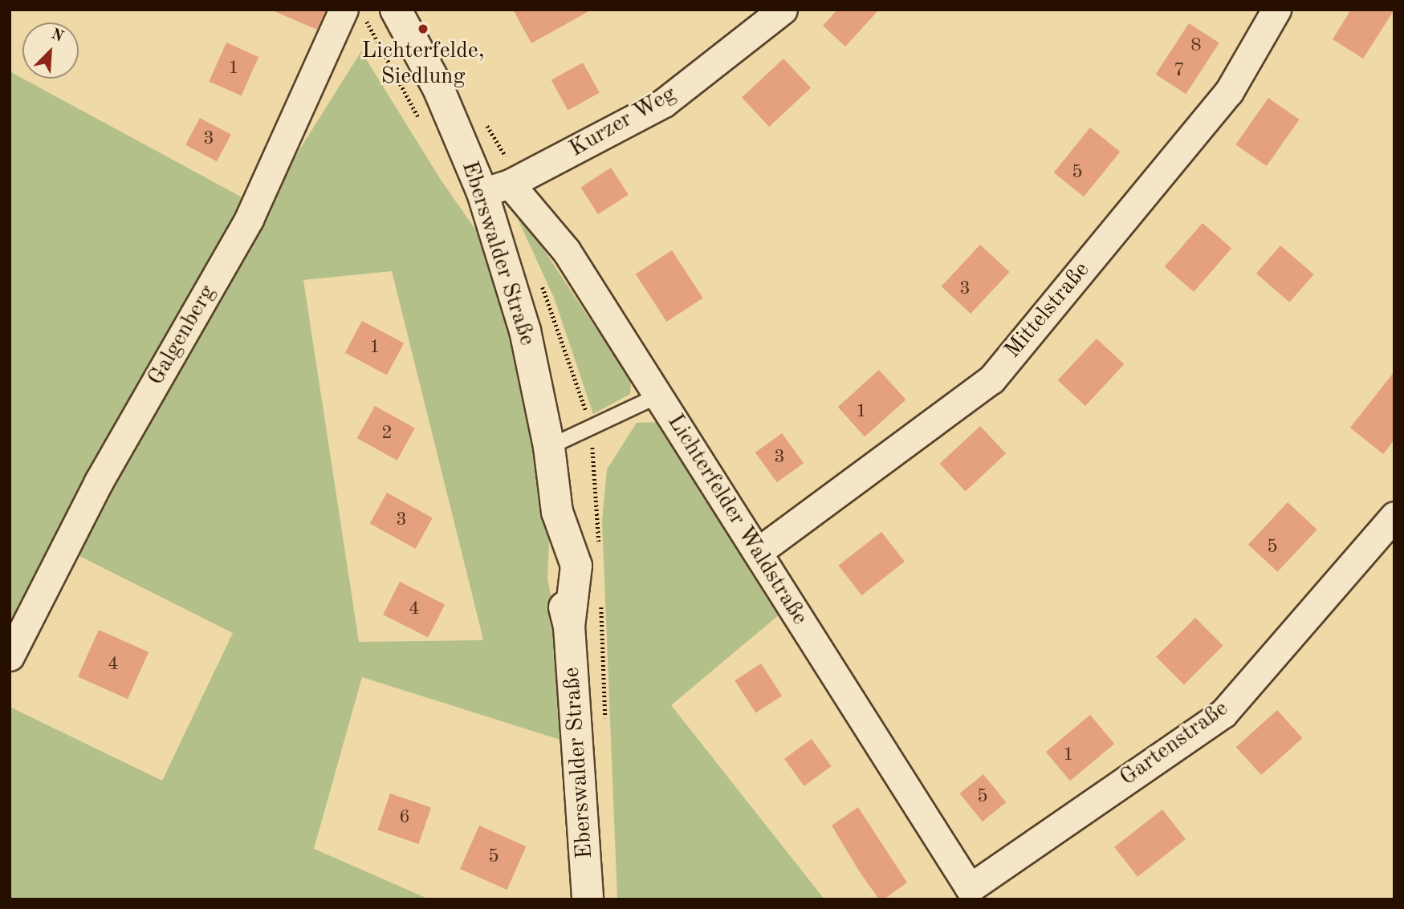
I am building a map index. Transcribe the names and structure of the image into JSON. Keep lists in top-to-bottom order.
{
  "streets": {
    "main road": ["Eberswalder Straße"],
    "street": [
      "Kurzer Weg",
      "Mittelstraße",
      "Galgenberg",
      "Lichterfelder Waldstraße",
      "Gartenstraße"
    ]
  },
  "crossings": [
    ["Kurzer Weg", "Eberswalder Straße"],
    ["Kurzer Weg", "Lichterfelder Waldstraße"],
    ["Eberswalder Straße", "Lichterfelder Waldstraße"],
    ["Mittelstraße", "Lichterfelder Waldstraße"],
    ["Lichterfelder Waldstraße", "Gartenstraße"]
  ],
  "places": ["Lichterfelde, Siedlung"],
  "house_numbers": [
    "8",
    "1",
    "7",
    "3",
    "5",
    "3",
    "1",
    "1",
    "2",
    "3",
    "3",
    "5",
    "4",
    "4",
    "1",
    "5",
    "6",
    "5"
  ],
  "north": "top right"
}
